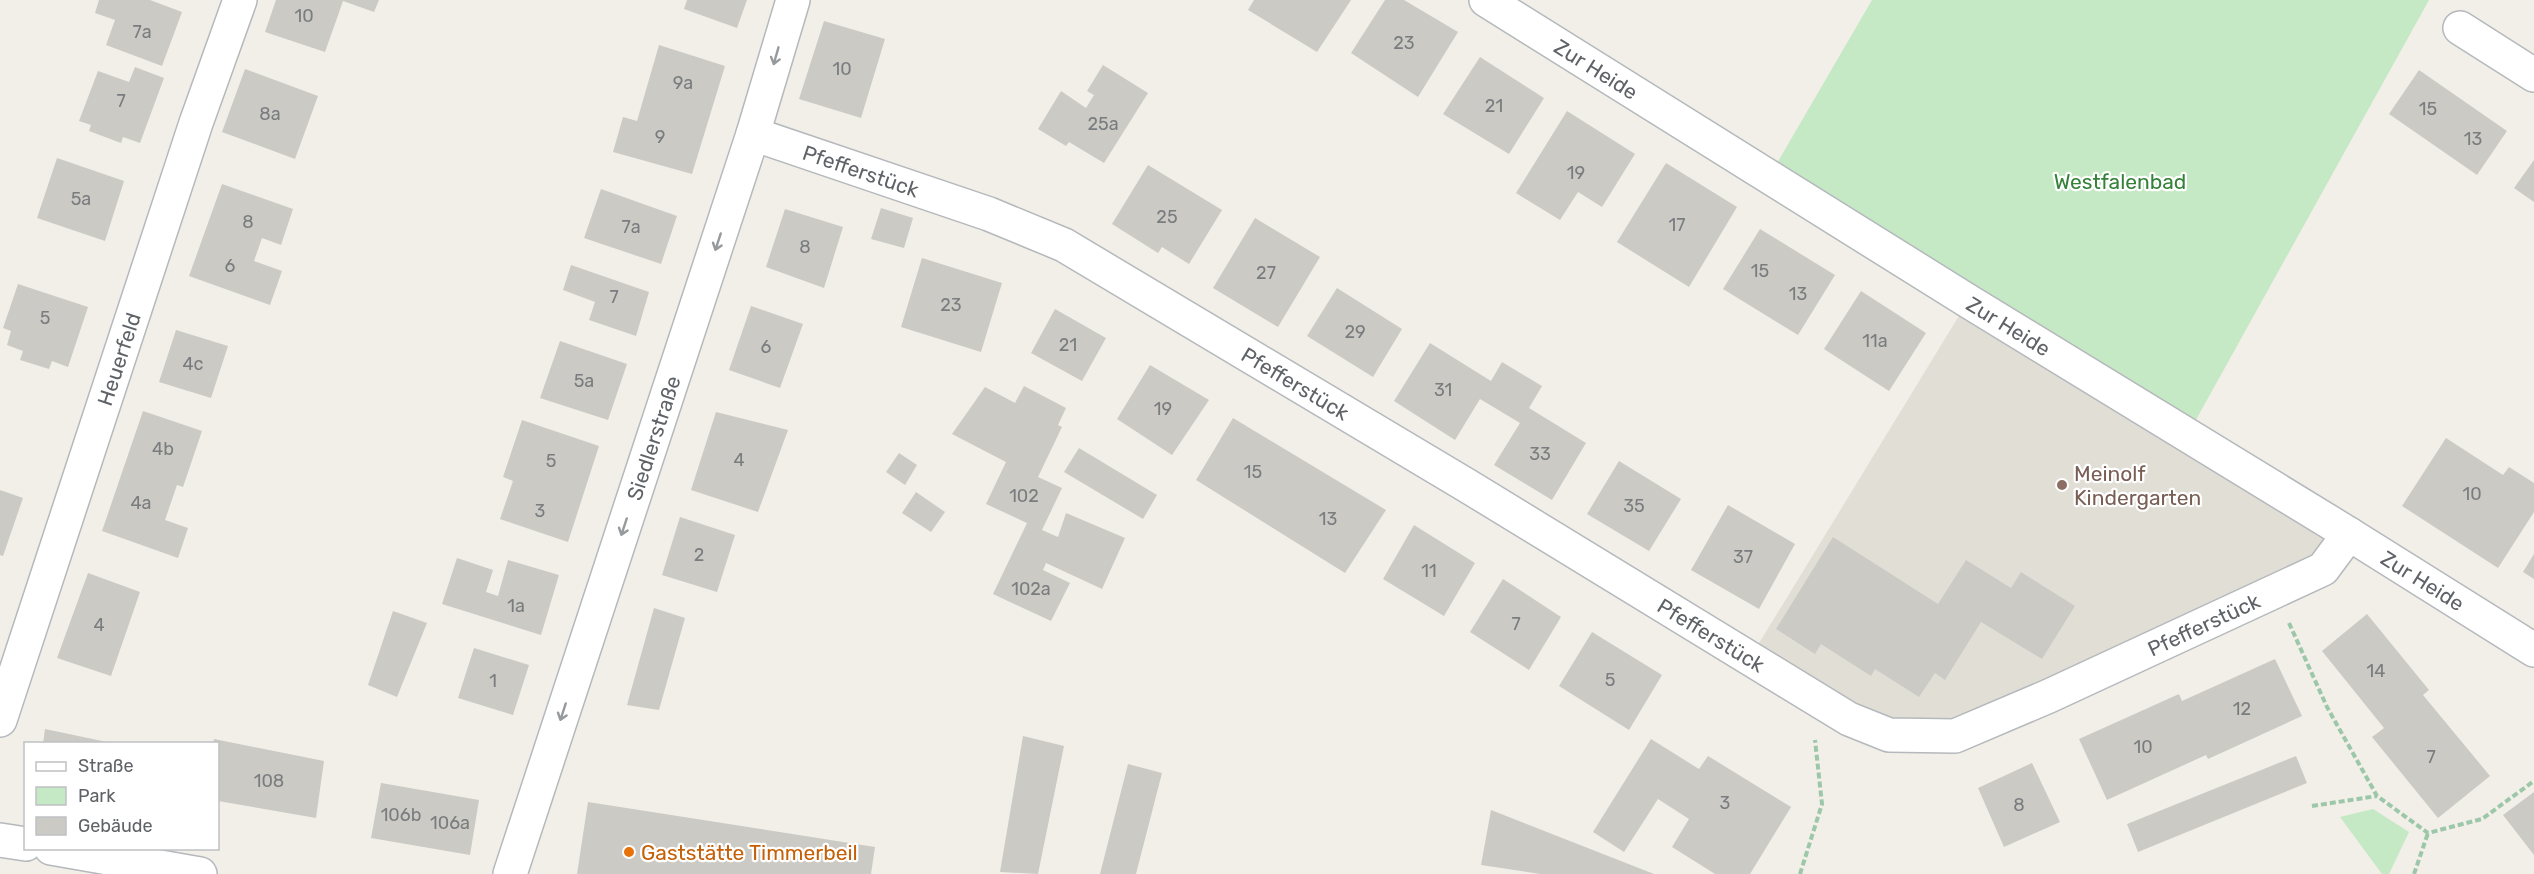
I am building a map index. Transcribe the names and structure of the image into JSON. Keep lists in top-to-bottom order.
{
  "streets": {
    "street": [
      "Zur Heide",
      "Pfefferstück",
      "Heuerfeld",
      "Siedlerstraße"
    ]
  },
  "crossings": [
    ["Zur Heide", "Pfefferstück"],
    ["Pfefferstück", "Siedlerstraße"]
  ],
  "one_way": ["Siedlerstraße"],
  "parks": ["Westfalenbad"],
  "places": ["Meinolf Kindergarten", "Gaststätte Timmerbeil"],
  "house_numbers": [
    "10",
    "7a",
    "23",
    "10",
    "9a",
    "7",
    "21",
    "15",
    "8a",
    "25a",
    "9",
    "13",
    "19",
    "5a",
    "25",
    "8",
    "17",
    "7a",
    "8",
    "6",
    "15",
    "27",
    "13",
    "7",
    "23",
    "5",
    "29",
    "11a",
    "21",
    "6",
    "4c",
    "5a",
    "31",
    "19",
    "4b",
    "33",
    "4",
    "5",
    "15",
    "10",
    "102",
    "4a",
    "35",
    "3",
    "13",
    "2",
    "37",
    "11",
    "102a",
    "1a",
    "7",
    "4",
    "14",
    "5",
    "1",
    "12",
    "10",
    "7",
    "108",
    "3",
    "8",
    "106b",
    "106a"
  ],
  "legend": ["Straße", "Park", "Gebäude"]
}
